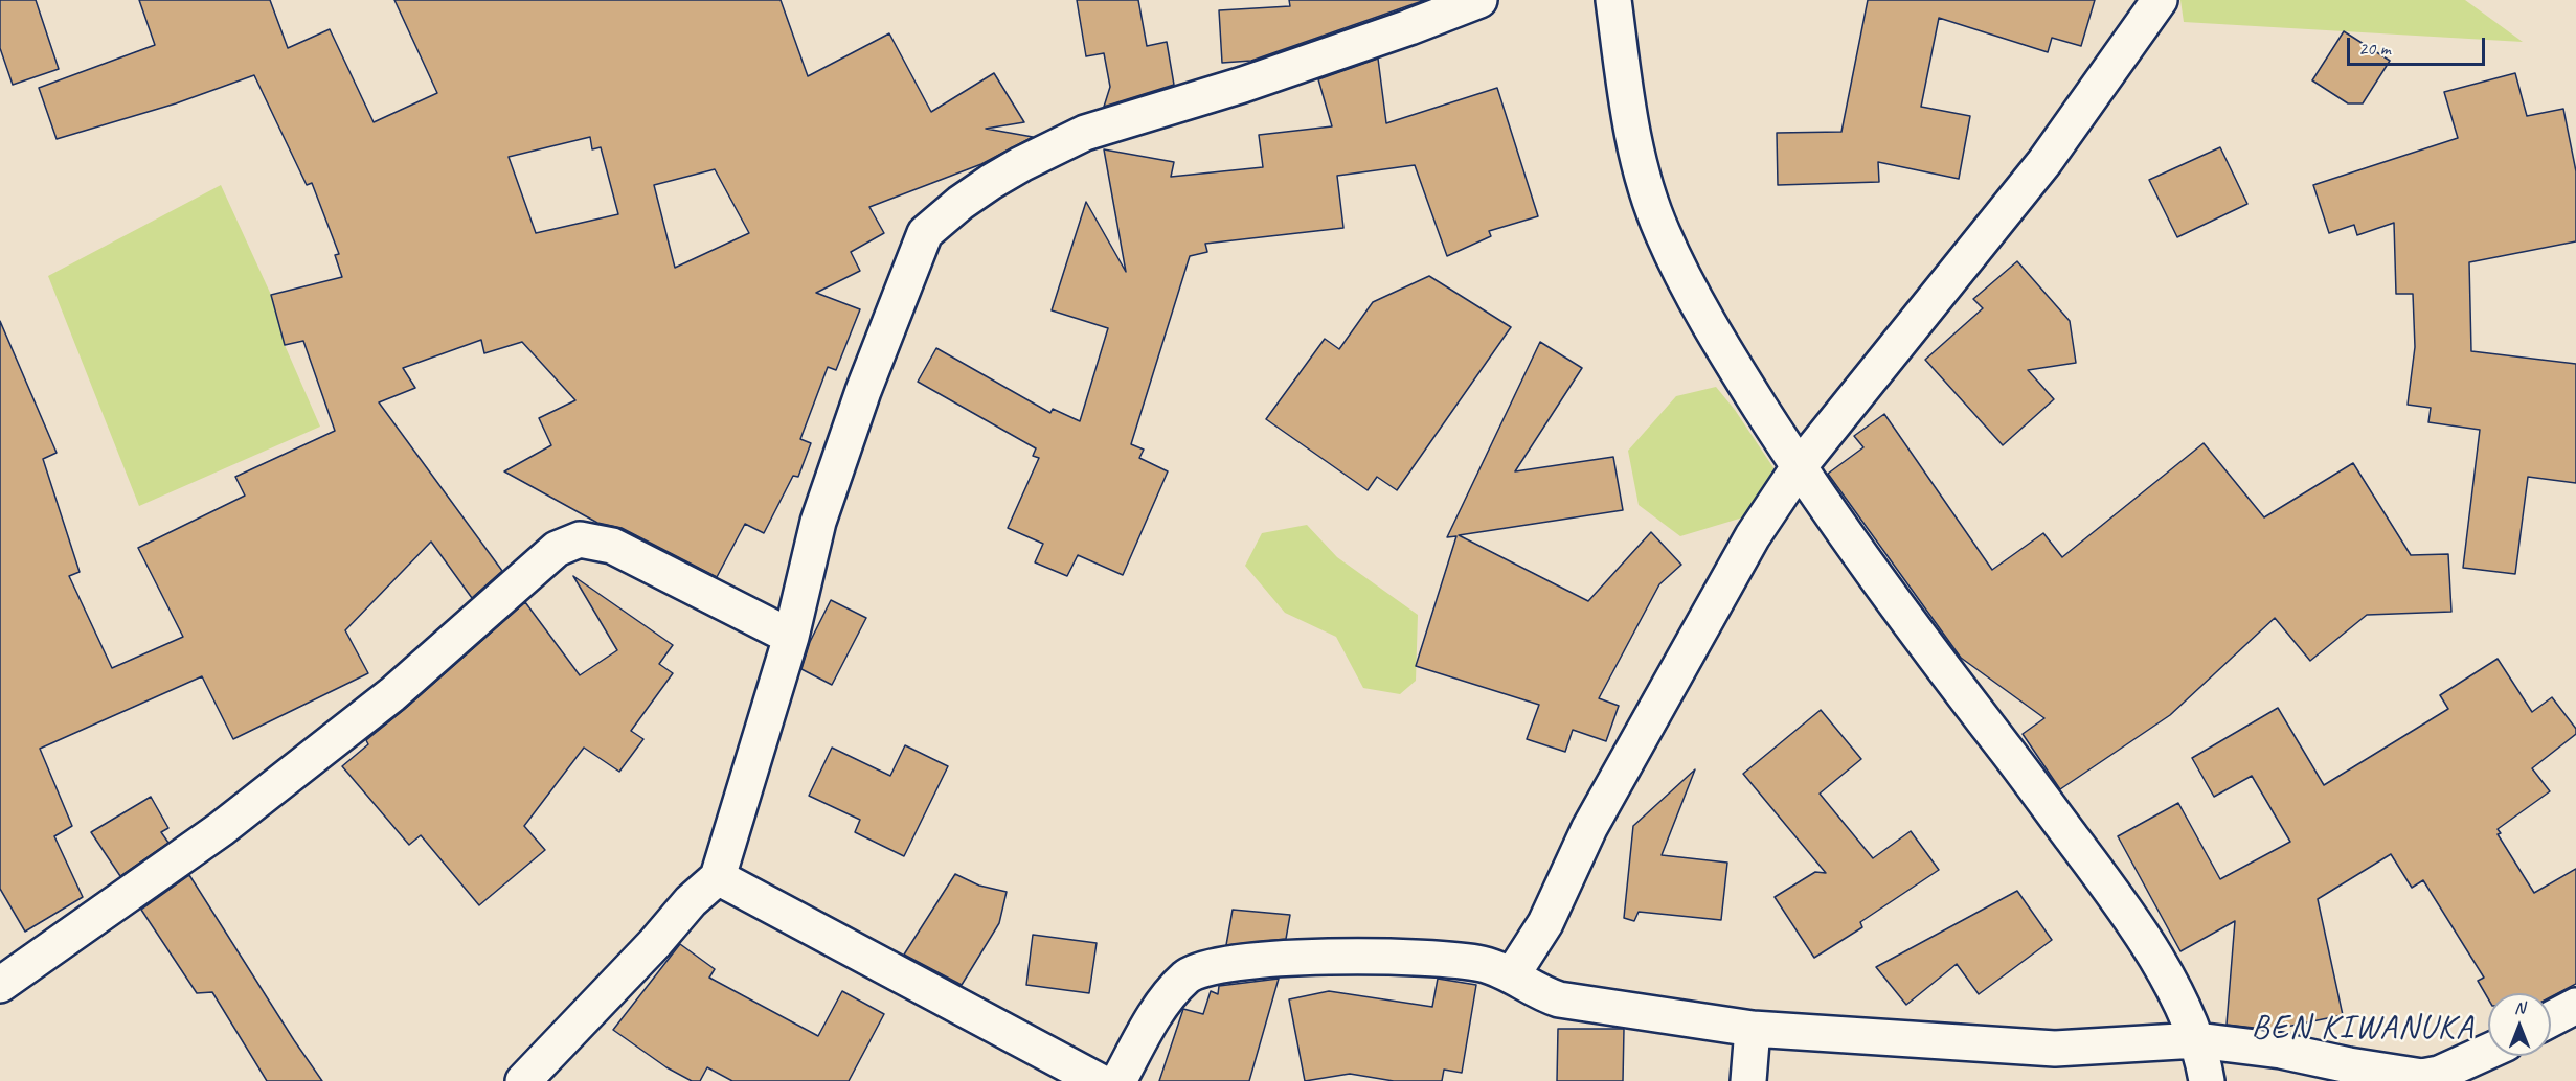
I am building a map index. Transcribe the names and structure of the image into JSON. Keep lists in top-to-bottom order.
{
  "districts": ["BEN KIWANUKA"],
  "scale_bar": "20 m",
  "north": "top"
}
